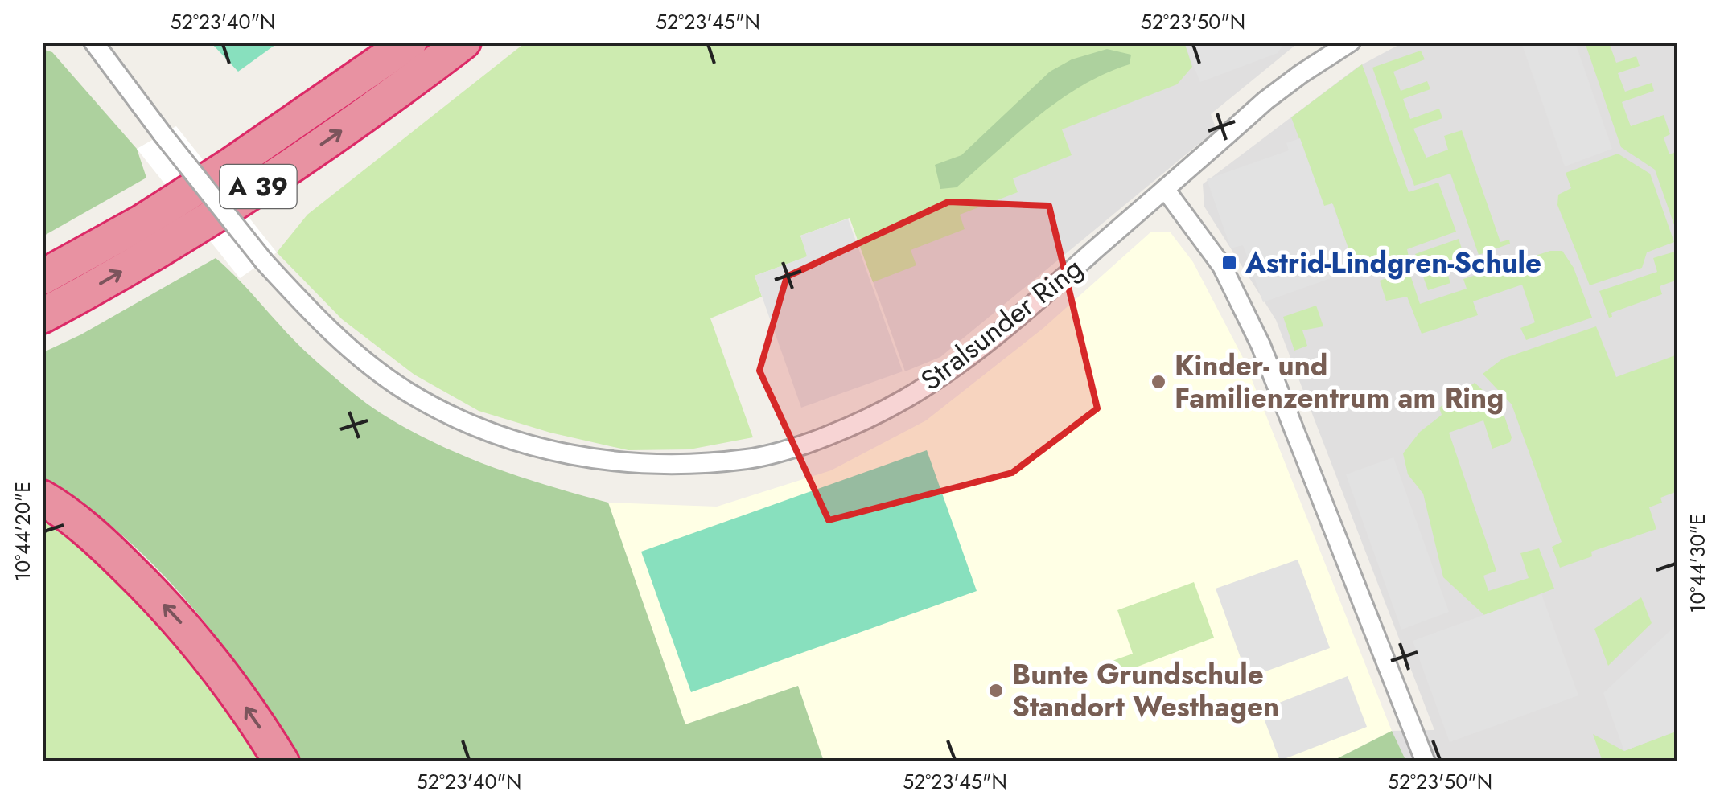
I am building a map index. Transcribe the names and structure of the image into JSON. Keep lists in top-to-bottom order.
{
  "streets": {
    "highway": ["A 39"],
    "street": ["Stralsunder Ring"]
  },
  "places": {
    "transit": ["Astrid-Lindgren-Schule"],
    "other": ["Kinder- und Familienzentrum am Ring", "Bunte Grundschule Standort Westhagen"]
  },
  "coordinates": [
    "52°23'40\"N",
    "52°23'45\"N",
    "52°23'50\"N",
    "10°44'20\"E",
    "10°44'30\"E"
  ]
}
